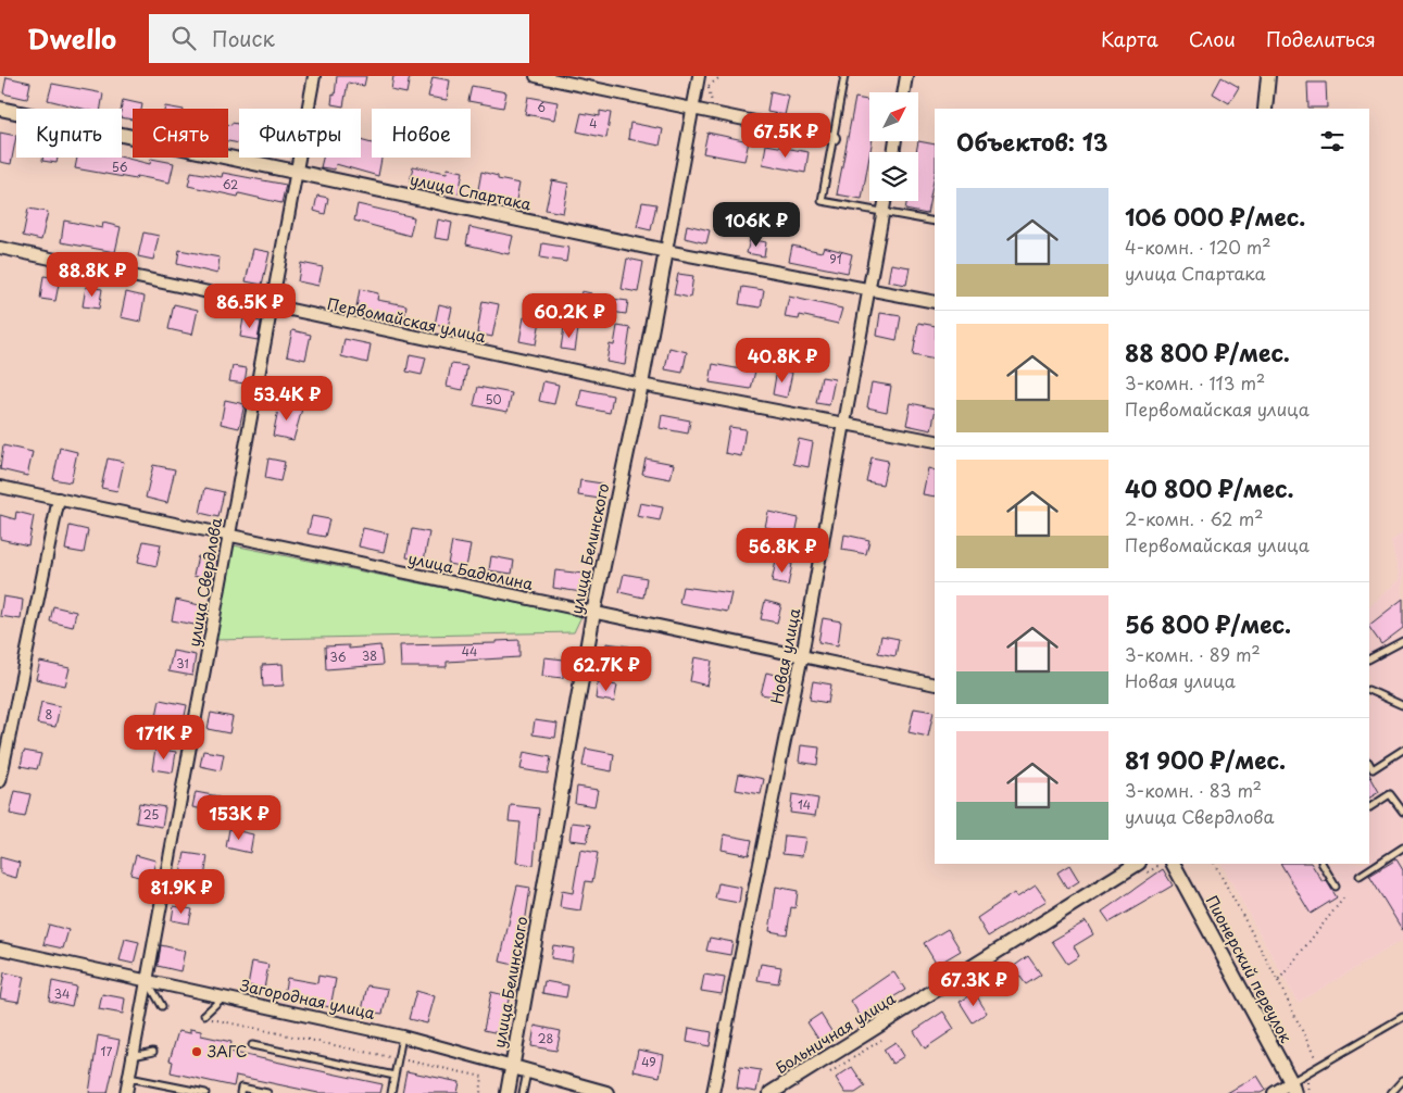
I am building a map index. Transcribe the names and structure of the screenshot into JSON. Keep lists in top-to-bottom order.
{
  "streets": {
    "street": [
      "улица Спартака",
      "Первомайская улица",
      "улица Белинского",
      "улица Бадюлина",
      "улица Свердлова",
      "Новая улица",
      "Пионерский переулок",
      "Загородная улица",
      "Больничная улица"
    ]
  },
  "crossings": [
    ["улица Спартака", "улица Белинского"],
    ["улица Спартака", "улица Свердлова"],
    ["улица Спартака", "Новая улица"],
    ["Первомайская улица", "улица Белинского"],
    ["Первомайская улица", "улица Свердлова"],
    ["Первомайская улица", "Новая улица"],
    ["улица Белинского", "улица Бадюлина"],
    ["улица Белинского", "Загородная улица"],
    ["улица Бадюлина", "улица Свердлова"],
    ["улица Бадюлина", "Новая улица"],
    ["улица Свердлова", "Загородная улица"]
  ],
  "places": ["ЗАГС"],
  "house_numbers": [
    "6",
    "4",
    "56",
    "62",
    "91",
    "50",
    "44",
    "38",
    "36",
    "31",
    "8",
    "14",
    "25",
    "34",
    "28",
    "17",
    "49"
  ],
  "north": "top right",
  "page": {
    "header": "Dwello",
    "search": "Поиск",
    "nav": ["Карта", "Слои", "Поделиться"],
    "chip": [
      "Купить",
      "Снять",
      "Фильтры",
      "Новое"
    ],
    "heading": "Объектов: 13",
    "price": [
      "67.5K ₽",
      "106K ₽",
      "88.8K ₽",
      "86.5K ₽",
      "60.2K ₽",
      "40.8K ₽",
      "53.4K ₽",
      "56.8K ₽",
      "62.7K ₽",
      "171K ₽",
      "153K ₽",
      "81.9K ₽",
      "67.3K ₽"
    ],
    "list": [
      {
        "name": "106 000 ₽/мес.",
        "note": "4-комн. · 120 m² · улица Спартака"
      },
      {
        "name": "88 800 ₽/мес.",
        "note": "3-комн. · 113 m² · Первомайская улица"
      },
      {
        "name": "40 800 ₽/мес.",
        "note": "2-комн. · 62 m² · Первомайская улица"
      },
      {
        "name": "56 800 ₽/мес.",
        "note": "3-комн. · 89 m² · Новая улица"
      },
      {
        "name": "81 900 ₽/мес.",
        "note": "3-комн. · 83 m² · улица Свердлова"
      }
    ]
  }
}
